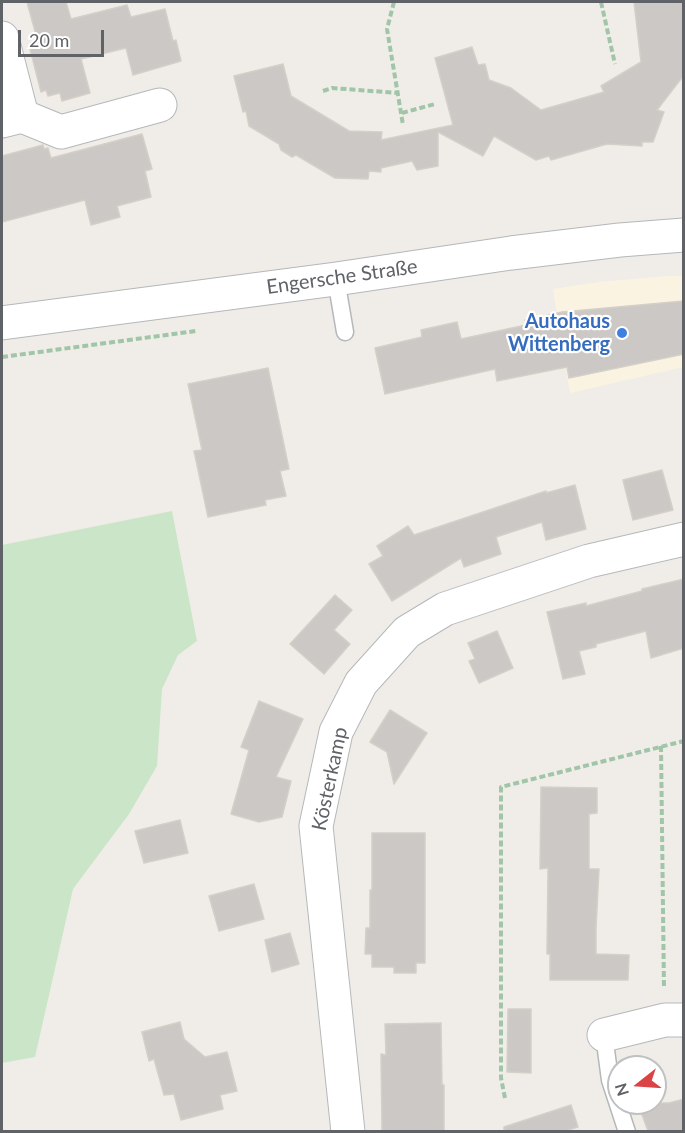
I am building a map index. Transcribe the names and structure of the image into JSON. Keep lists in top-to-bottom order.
{
  "streets": {
    "street": ["Engersche Straße", "Kösterkamp"]
  },
  "places": ["Autohaus Wittenberg"],
  "scale_bar": "20 m",
  "north": "left"
}
